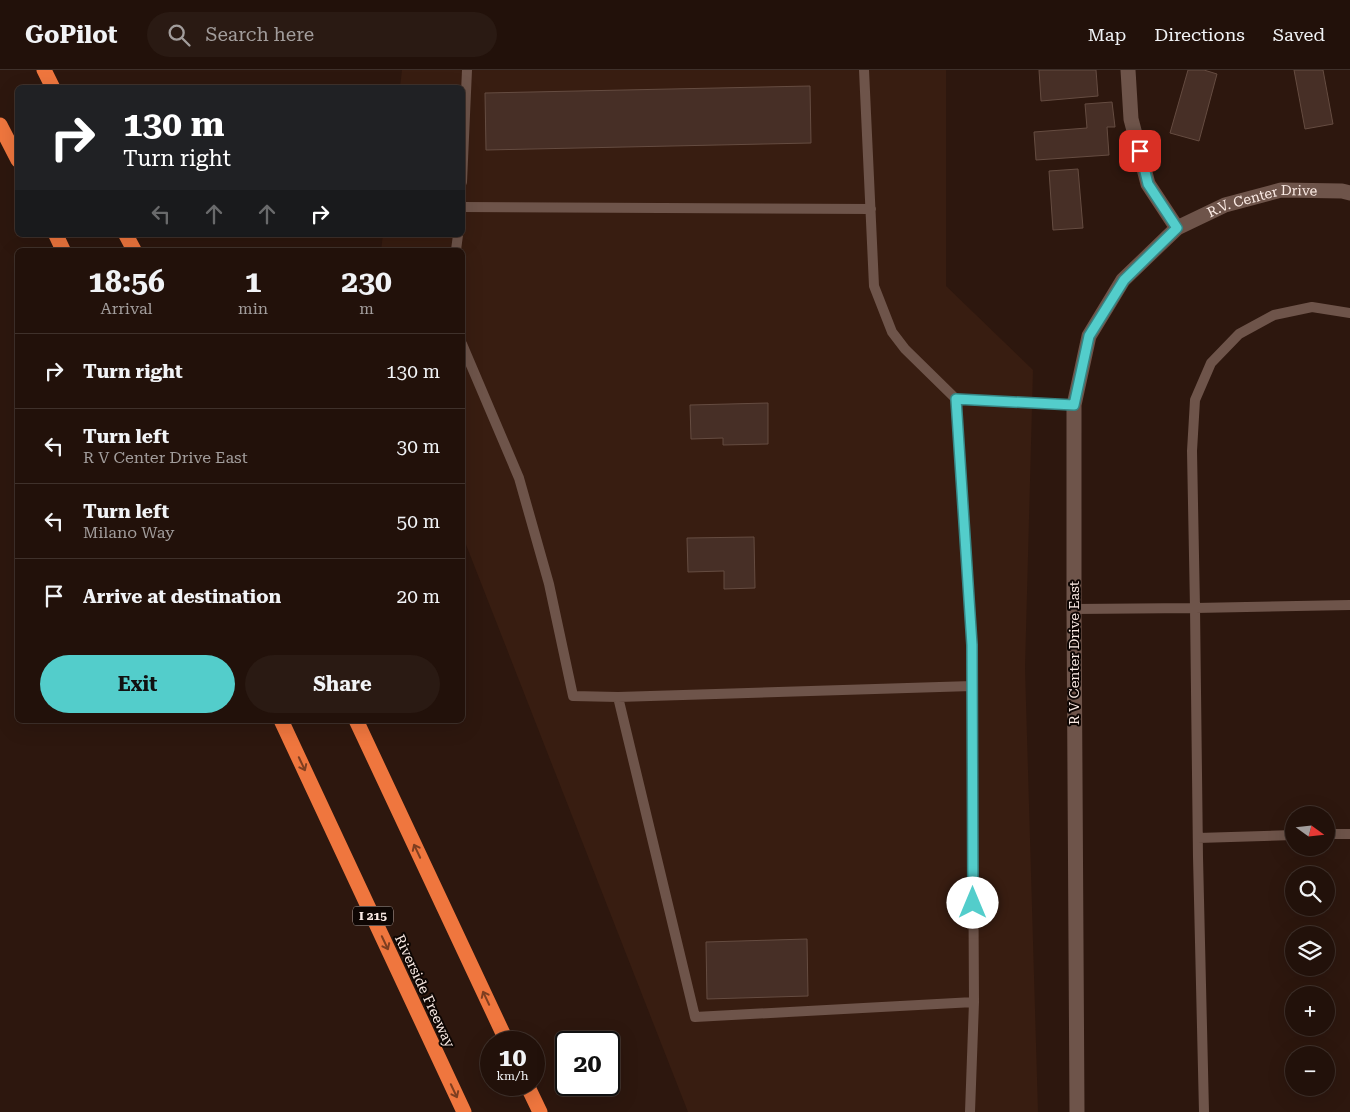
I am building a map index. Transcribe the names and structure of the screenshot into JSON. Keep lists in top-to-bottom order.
{
  "streets": {
    "highway": ["I 215", "Riverside Freeway"],
    "street": ["R.V. Center Drive", "R V Center Drive East"]
  },
  "crossings": [
    ["R.V. Center Drive", "R V Center Drive East"]
  ],
  "north": "right",
  "page": {
    "header": "GoPilot",
    "search": "Search here",
    "nav": ["Map", "Directions", "Saved"],
    "turn": ["130 m", "Turn right"],
    "eta": [
      "18:56",
      "Arrival",
      "1",
      "min",
      "230",
      "m"
    ],
    "list": [
      {
        "name": "Turn right",
        "value": "130 m"
      },
      {
        "name": "Turn left",
        "note": "R V Center Drive East",
        "value": "30 m"
      },
      {
        "name": "Turn left",
        "note": "Milano Way",
        "value": "50 m"
      },
      {
        "name": "Arrive at destination",
        "value": "20 m"
      }
    ],
    "buttons": ["Exit", "Share"],
    "map_buttons": ["+", "−"],
    "speed": "10 km/h",
    "limit": "20"
  }
}
